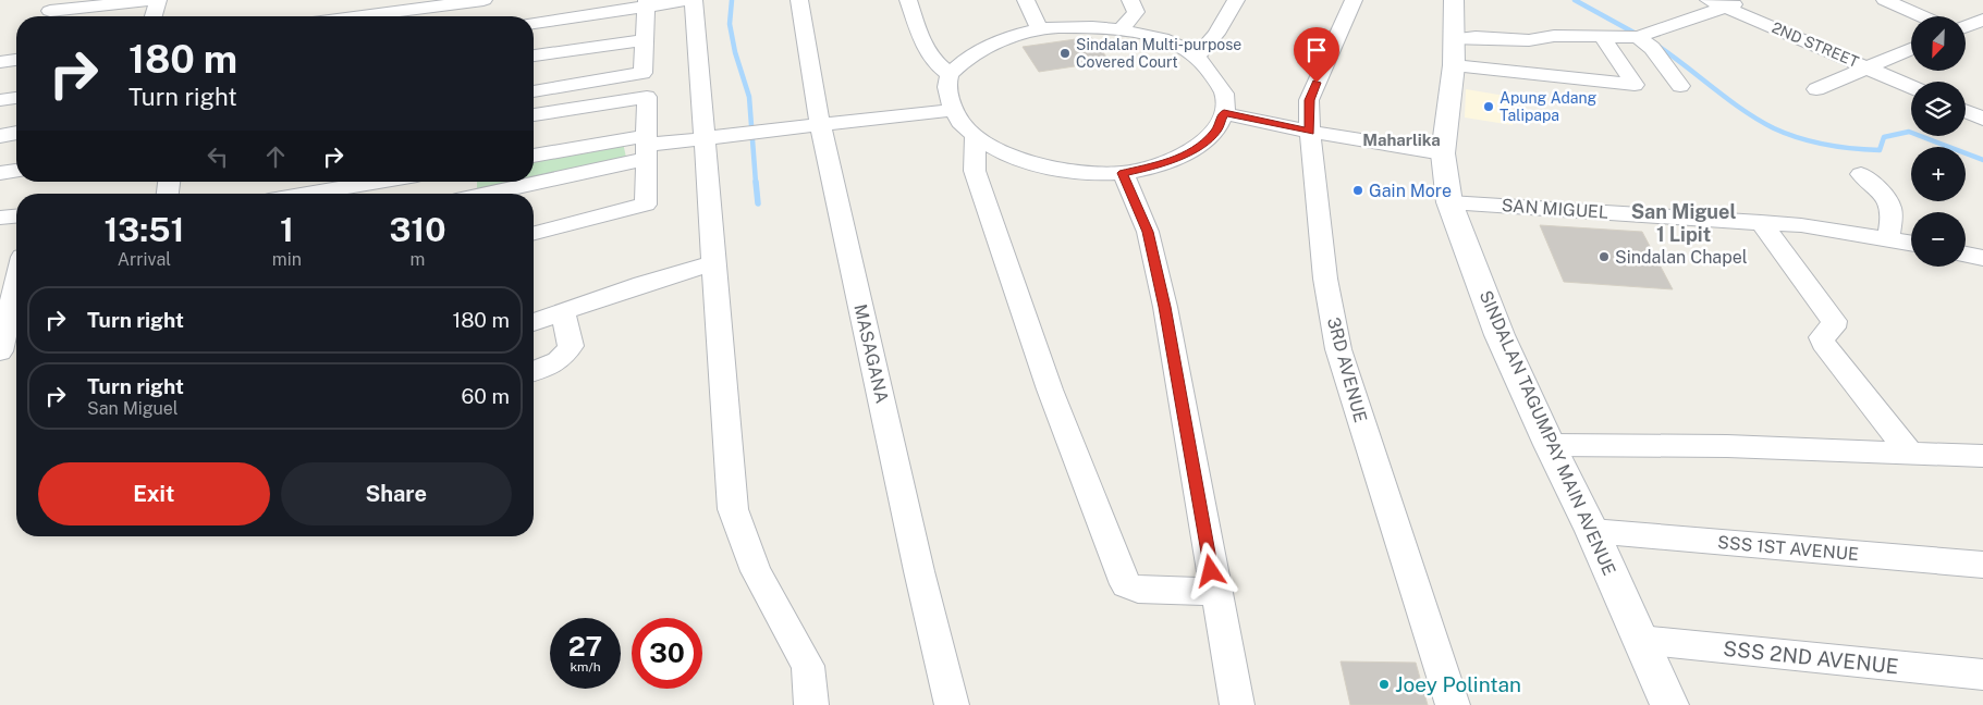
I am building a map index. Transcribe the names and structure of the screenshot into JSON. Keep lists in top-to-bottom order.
{
  "streets": {
    "main road": ["SINDALAN TAGUMPAY MAIN AVENUE"],
    "street": [
      "2ND STREET",
      "SAN MIGUEL",
      "MASAGANA",
      "3RD AVENUE",
      "SSS 1ST AVENUE",
      "SSS 2ND AVENUE"
    ]
  },
  "crossings": [
    ["SAN MIGUEL", "SINDALAN TAGUMPAY MAIN AVENUE"],
    ["SINDALAN TAGUMPAY MAIN AVENUE", "SSS 1ST AVENUE"],
    ["SINDALAN TAGUMPAY MAIN AVENUE", "SSS 2ND AVENUE"]
  ],
  "districts": ["Maharlika", "San Miguel 1 Lipit"],
  "places": [
    "Sindalan Multi-purpose Covered Court",
    "Apung Adang Talipapa",
    "Gain More",
    "Sindalan Chapel",
    "Joey Polintan"
  ],
  "north": "bottom left",
  "page": {
    "map_buttons": ["+", "−"],
    "turn": ["180 m", "Turn right"],
    "eta": [
      "13:51",
      "Arrival",
      "1",
      "min",
      "310",
      "m"
    ],
    "list": [
      {
        "name": "Turn right",
        "value": "180 m"
      },
      {
        "name": "Turn right",
        "note": "San Miguel",
        "value": "60 m"
      }
    ],
    "buttons": ["Exit", "Share"],
    "speed": "27 km/h",
    "limit": "30"
  }
}
